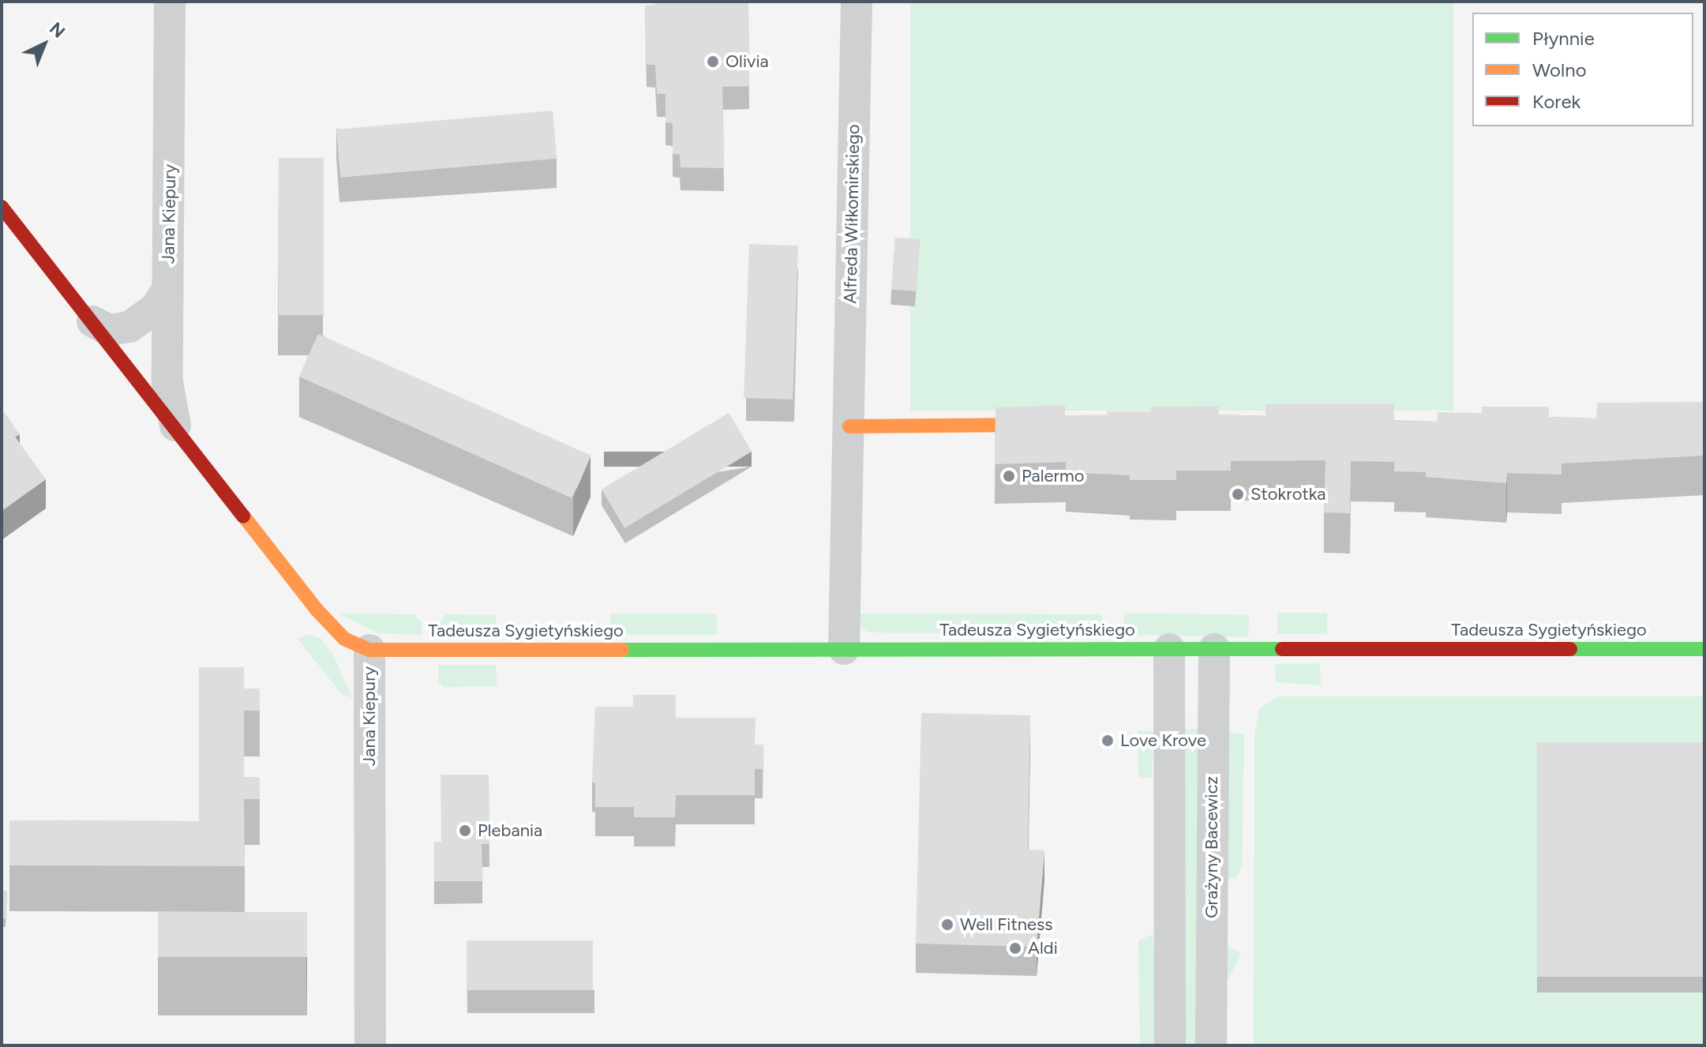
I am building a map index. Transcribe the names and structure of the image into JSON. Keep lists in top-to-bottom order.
{
  "streets": {
    "street": [
      "Jana Kiepury",
      "Alfreda Wiłkomirskiego",
      "Tadeusza Sygietyńskiego",
      "Grażyny Bacewicz"
    ]
  },
  "crossings": [
    ["Jana Kiepury", "Tadeusza Sygietyńskiego"],
    ["Alfreda Wiłkomirskiego", "Tadeusza Sygietyńskiego"],
    ["Tadeusza Sygietyńskiego", "Grażyny Bacewicz"]
  ],
  "places": [
    "Olivia",
    "Palermo",
    "Stokrotka",
    "Love Krove",
    "Plebania",
    "Well Fitness",
    "Aldi"
  ],
  "legend": ["Płynnie", "Wolno", "Korek"],
  "north": "top right"
}
